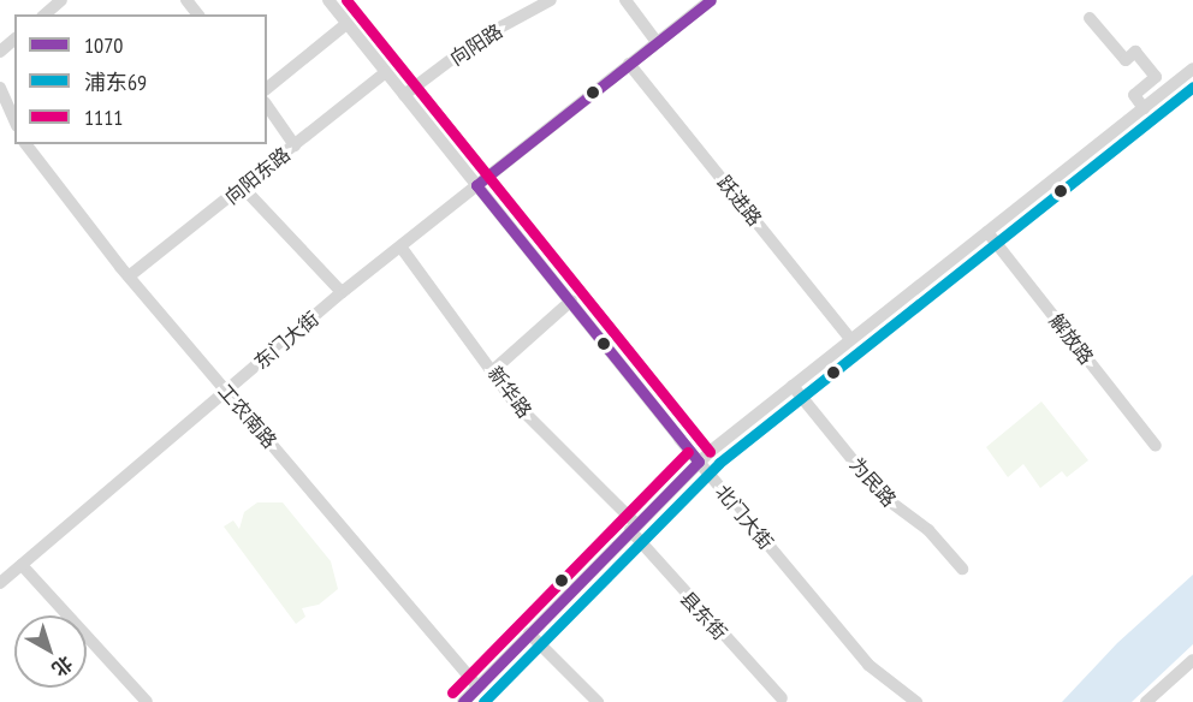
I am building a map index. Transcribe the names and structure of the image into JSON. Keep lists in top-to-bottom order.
{
  "streets": {
    "street": [
      "向阳路",
      "向阳东路",
      "跃进路",
      "解放路",
      "东门大街",
      "新华路",
      "工农南路",
      "为民路",
      "北门大街",
      "县东街"
    ]
  },
  "crossings": [
    ["向阳路", "北门大街"],
    ["向阳东路", "工农南路"],
    ["向阳东路", "北门大街"],
    ["跃进路", "东门大街"],
    ["东门大街", "新华路"],
    ["东门大街", "工农南路"],
    ["东门大街", "北门大街"],
    ["新华路", "县东街"]
  ],
  "lines": ["transit line 1070", "transit line 1111", "transit line 浦东69"],
  "legend": ["1070", "浦东69", "1111"],
  "north": "bottom right"
}
